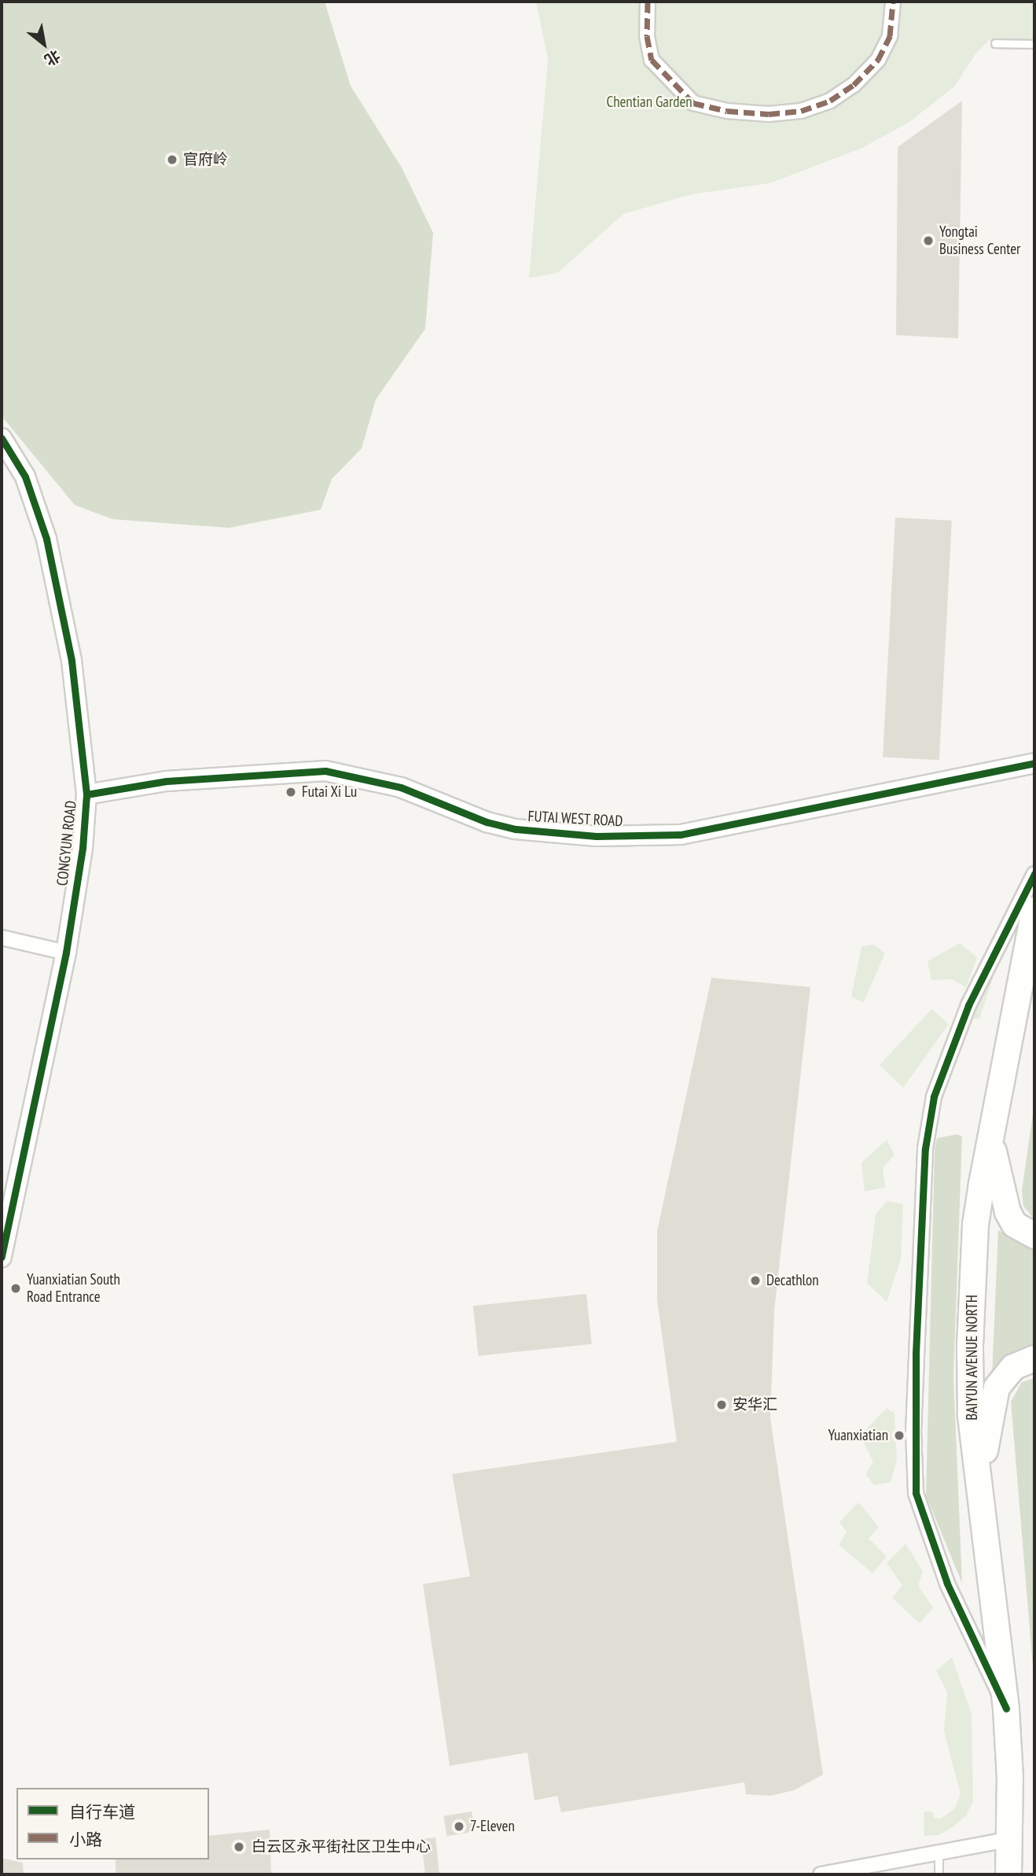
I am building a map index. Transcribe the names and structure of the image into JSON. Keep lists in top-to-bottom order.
{
  "streets": {
    "highway": ["BAIYUN AVENUE NORTH"],
    "street": ["FUTAI WEST ROAD", "CONGYUN ROAD"]
  },
  "crossings": [
    ["FUTAI WEST ROAD", "CONGYUN ROAD"]
  ],
  "parks": ["Chentian Garden"],
  "places": [
    "官府岭",
    "Yongtai Business Center",
    "Futai Xi Lu",
    "Decathlon",
    "Yuanxiatian South Road Entrance",
    "安华汇",
    "Yuanxiatian",
    "7-Eleven",
    "白云区永平街社区卫生中心"
  ],
  "legend": ["自行车道", "小路"],
  "north": "bottom right"
}
